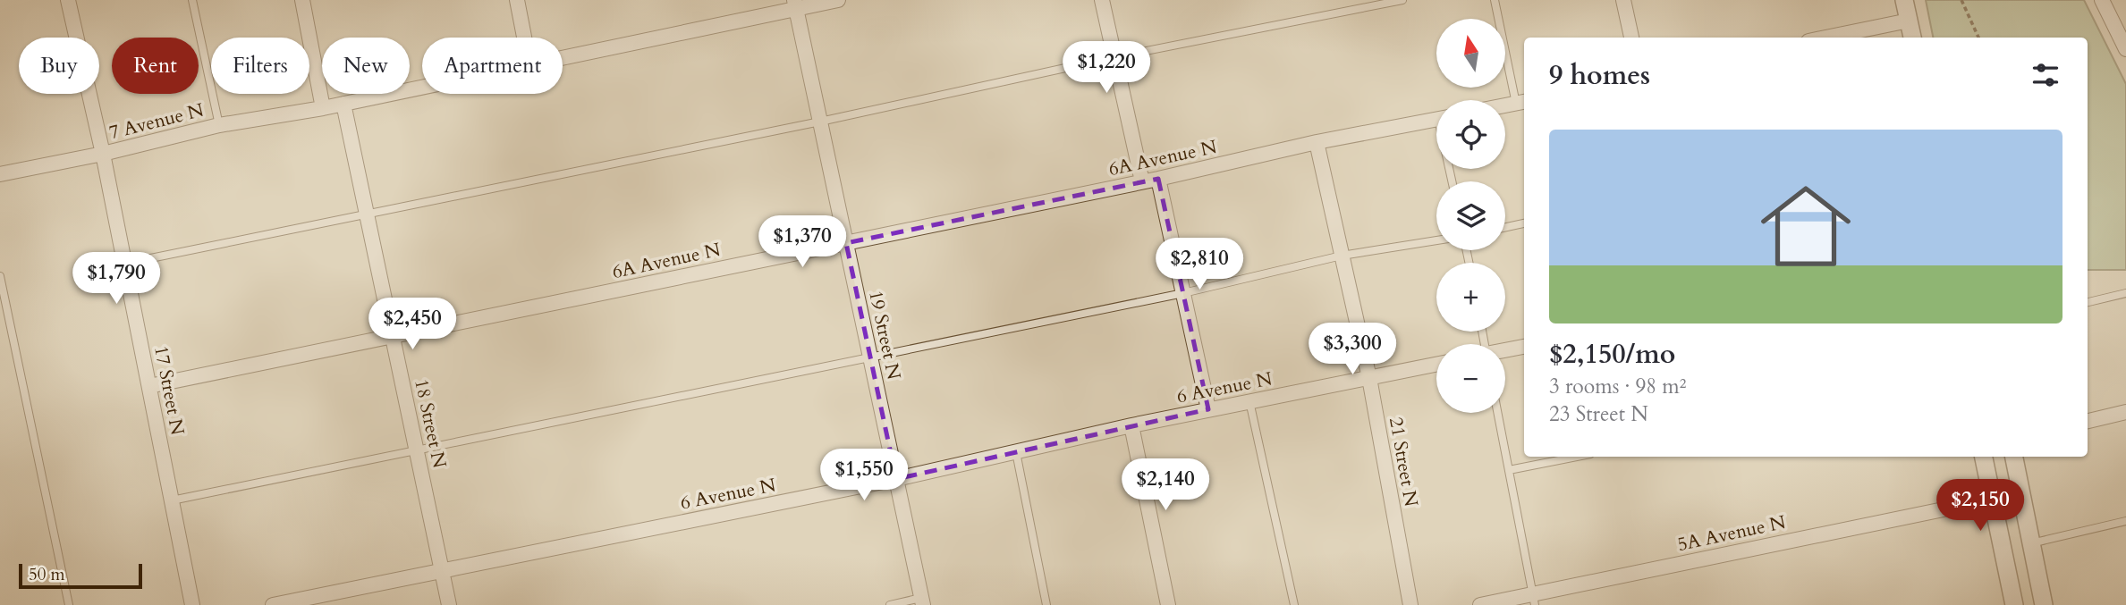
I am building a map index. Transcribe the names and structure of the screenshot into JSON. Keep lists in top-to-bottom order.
{
  "streets": {
    "street": [
      "7 Avenue N",
      "6A Avenue N",
      "19 Street N",
      "6 Avenue N",
      "17 Street N",
      "18 Street N",
      "21 Street N",
      "5A Avenue N"
    ]
  },
  "crossings": [
    ["7 Avenue N", "19 Street N"],
    ["7 Avenue N", "17 Street N"],
    ["7 Avenue N", "18 Street N"],
    ["6A Avenue N", "19 Street N"],
    ["6A Avenue N", "17 Street N"],
    ["6A Avenue N", "18 Street N"],
    ["6A Avenue N", "21 Street N"],
    ["19 Street N", "6 Avenue N"],
    ["6 Avenue N", "18 Street N"],
    ["6 Avenue N", "21 Street N"]
  ],
  "scale_bar": "50 m",
  "north": "top",
  "page": {
    "map_buttons": ["+", "−"],
    "chip": [
      "Buy",
      "Rent",
      "Filters",
      "New",
      "Apartment"
    ],
    "heading": "9 homes",
    "price": [
      "$1,220",
      "$1,370",
      "$2,810",
      "$1,790",
      "$2,450",
      "$3,300",
      "$1,550",
      "$2,140",
      "$2,150"
    ],
    "list": [
      {
        "name": "$2,150/mo",
        "note": "3 rooms · 98 m² · 23 Street N"
      }
    ],
    "scale": "50 m"
  }
}
